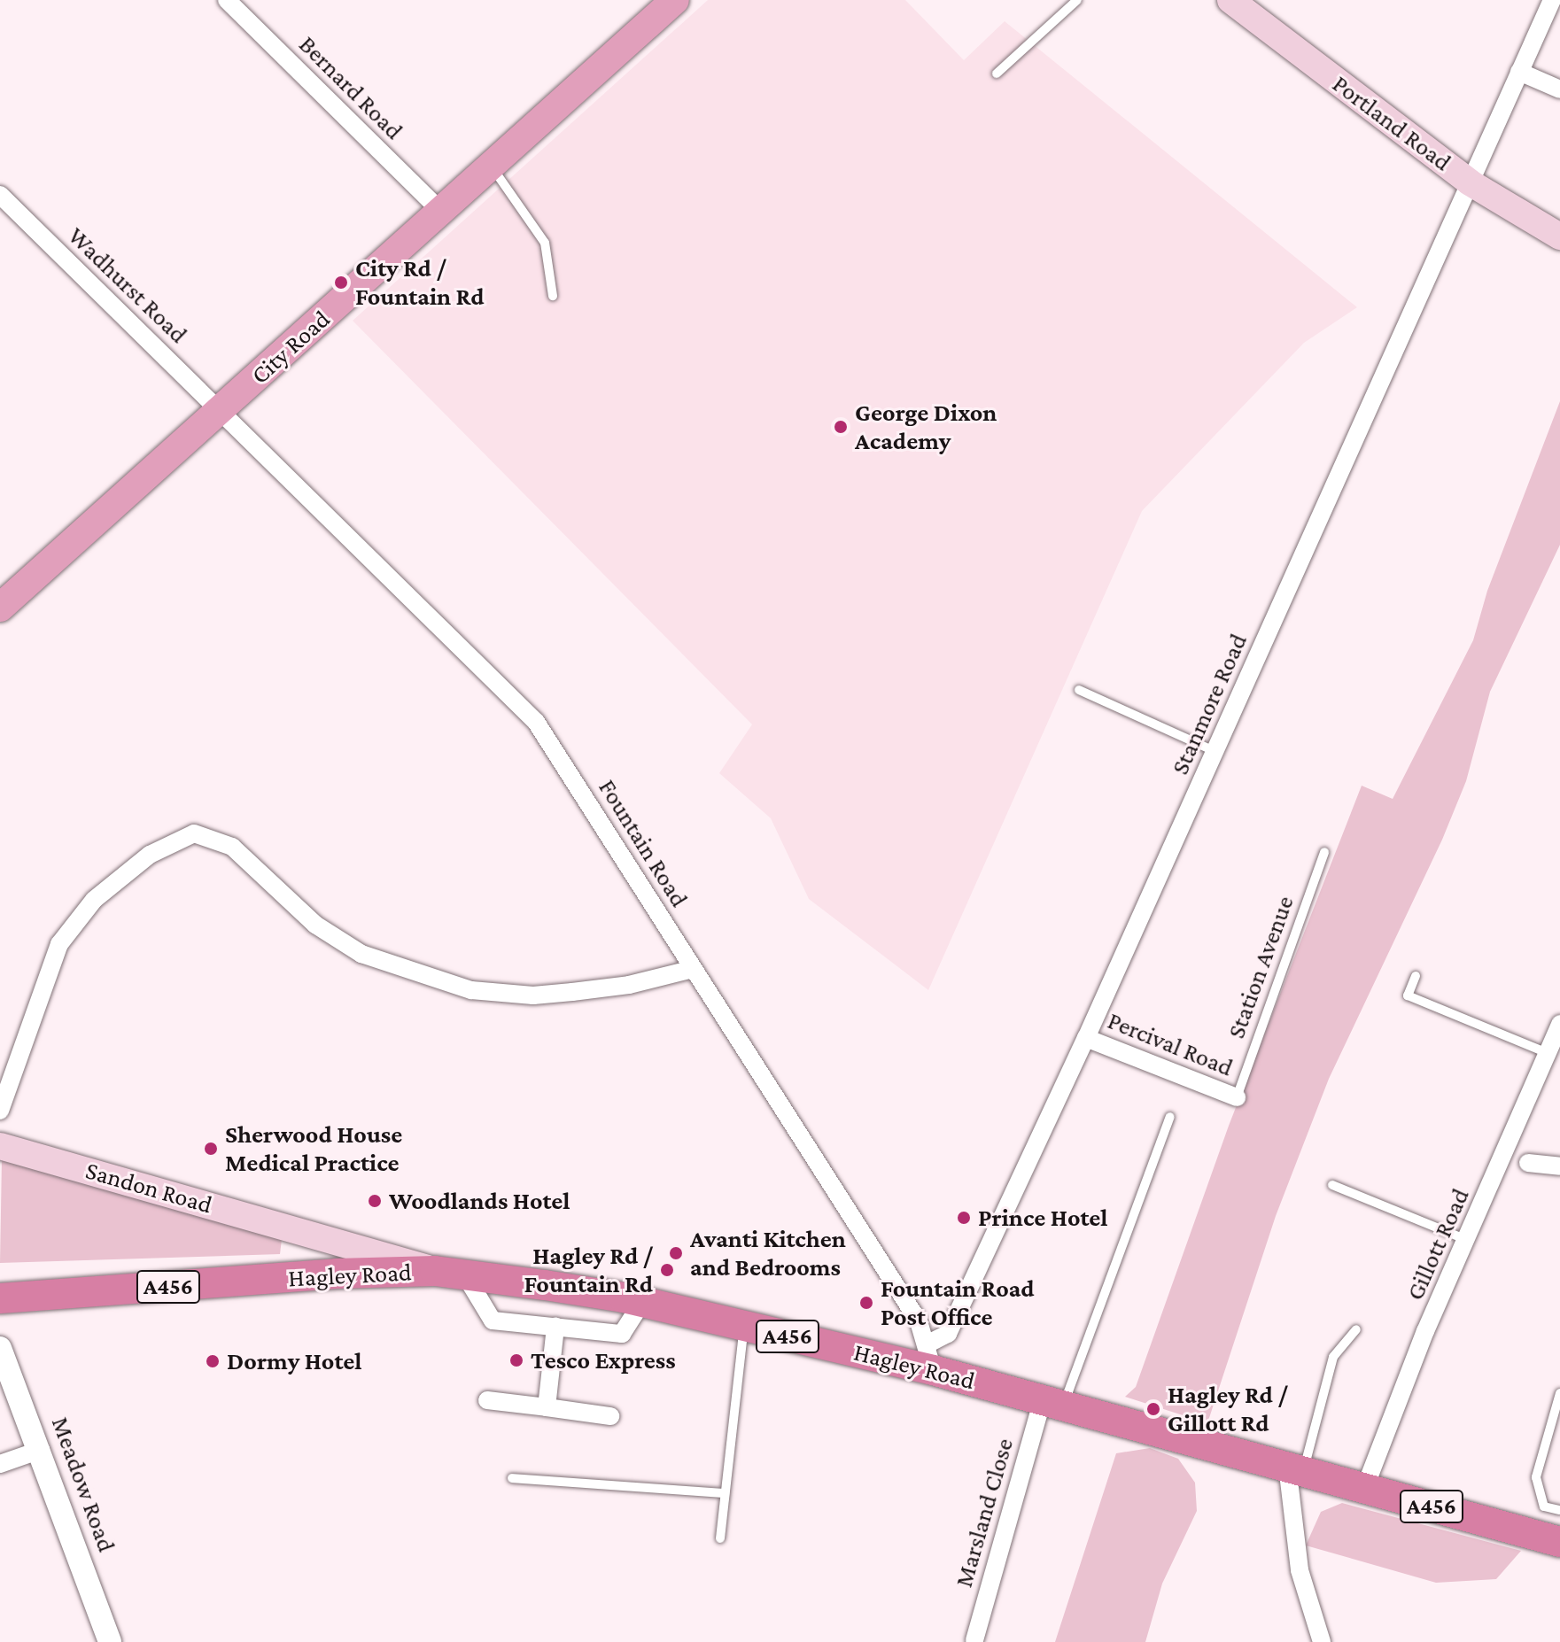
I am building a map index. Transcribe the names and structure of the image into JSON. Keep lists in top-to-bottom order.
{
  "streets": {
    "highway": ["Hagley Road", "A456"],
    "main road": ["Portland Road", "City Road", "Sandon Road"],
    "street": [
      "Bernard Road",
      "Wadhurst Road",
      "Stanmore Road",
      "Fountain Road",
      "Percival Road",
      "Gillott Road",
      "Meadow Road",
      "Marsland Close"
    ],
    "lane": ["Station Avenue"]
  },
  "crossings": [
    ["Bernard Road", "City Road"],
    ["Portland Road", "Stanmore Road"],
    ["Wadhurst Road", "City Road"],
    ["Wadhurst Road", "Fountain Road"],
    ["City Road", "Fountain Road"],
    ["Stanmore Road", "Fountain Road"],
    ["Stanmore Road", "Percival Road"],
    ["Stanmore Road", "Hagley Road"],
    ["Fountain Road", "Hagley Road"],
    ["Station Avenue", "Percival Road"],
    ["Sandon Road", "Hagley Road"],
    ["Gillott Road", "Hagley Road"],
    ["Hagley Road", "Marsland Close"]
  ],
  "places": [
    "City Rd / Fountain Rd",
    "George Dixon Academy",
    "Sherwood House Medical Practice",
    "Woodlands Hotel",
    "Prince Hotel",
    "Avanti Kitchen and Bedrooms",
    "Hagley Rd / Fountain Rd",
    "Fountain Road Post Office",
    "Tesco Express",
    "Dormy Hotel",
    "Hagley Rd / Gillott Rd"
  ]
}
